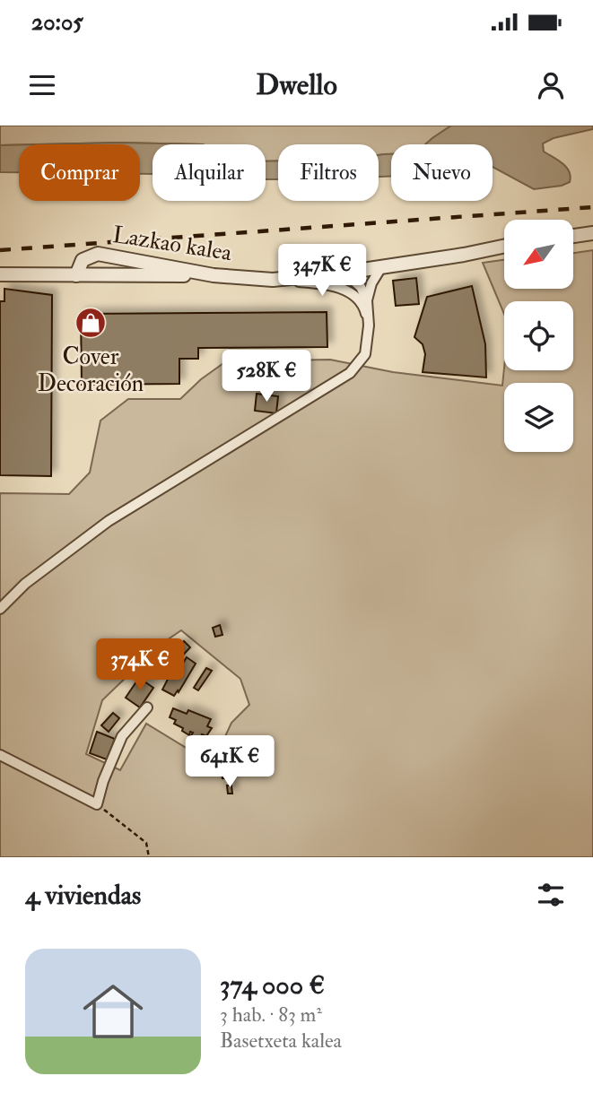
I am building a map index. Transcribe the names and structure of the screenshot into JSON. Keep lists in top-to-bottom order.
{
  "streets": {
    "street": ["Lazkao kalea"]
  },
  "places": {
    "shop": ["Cover Decoración"]
  },
  "north": "bottom left",
  "page": {
    "status": "20:05",
    "header": "Dwello",
    "chip": [
      "Comprar",
      "Alquilar",
      "Filtros",
      "Nuevo"
    ],
    "price": [
      "347K €",
      "528K €",
      "374K €",
      "641K €"
    ],
    "heading": "4 viviendas",
    "list": [
      {
        "name": "374 000 €",
        "note": "3 hab. · 83 m² · Basetxeta kalea"
      }
    ]
  }
}
